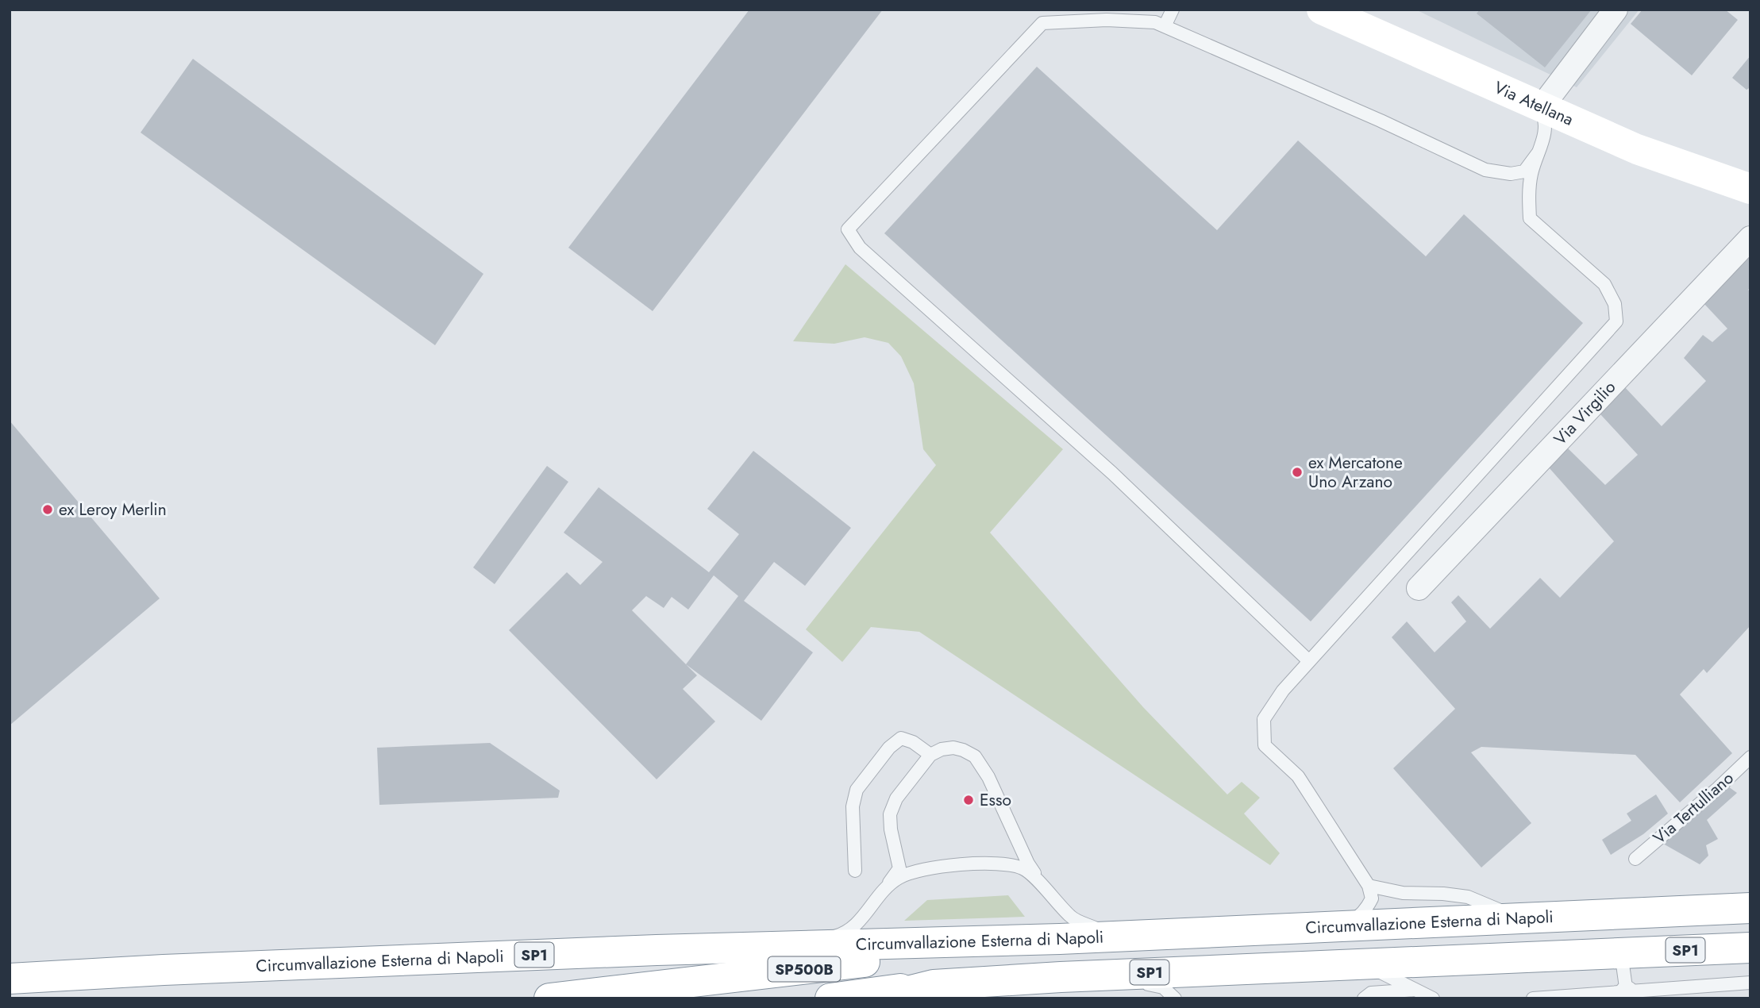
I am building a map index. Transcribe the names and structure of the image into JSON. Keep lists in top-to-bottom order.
{
  "streets": {
    "main road": [
      "Via Atellana",
      "Circumvallazione Esterna di Napoli",
      "SP1",
      "SP500B"
    ],
    "street": ["Via Virgilio"],
    "lane": ["Via Tertulliano"]
  },
  "crossings": [
    ["Circumvallazione Esterna di Napoli", "SP500B"],
    ["SP1", "SP500B"]
  ],
  "places": ["ex Mercatone Uno Arzano", "ex Leroy Merlin", "Esso"]
}
